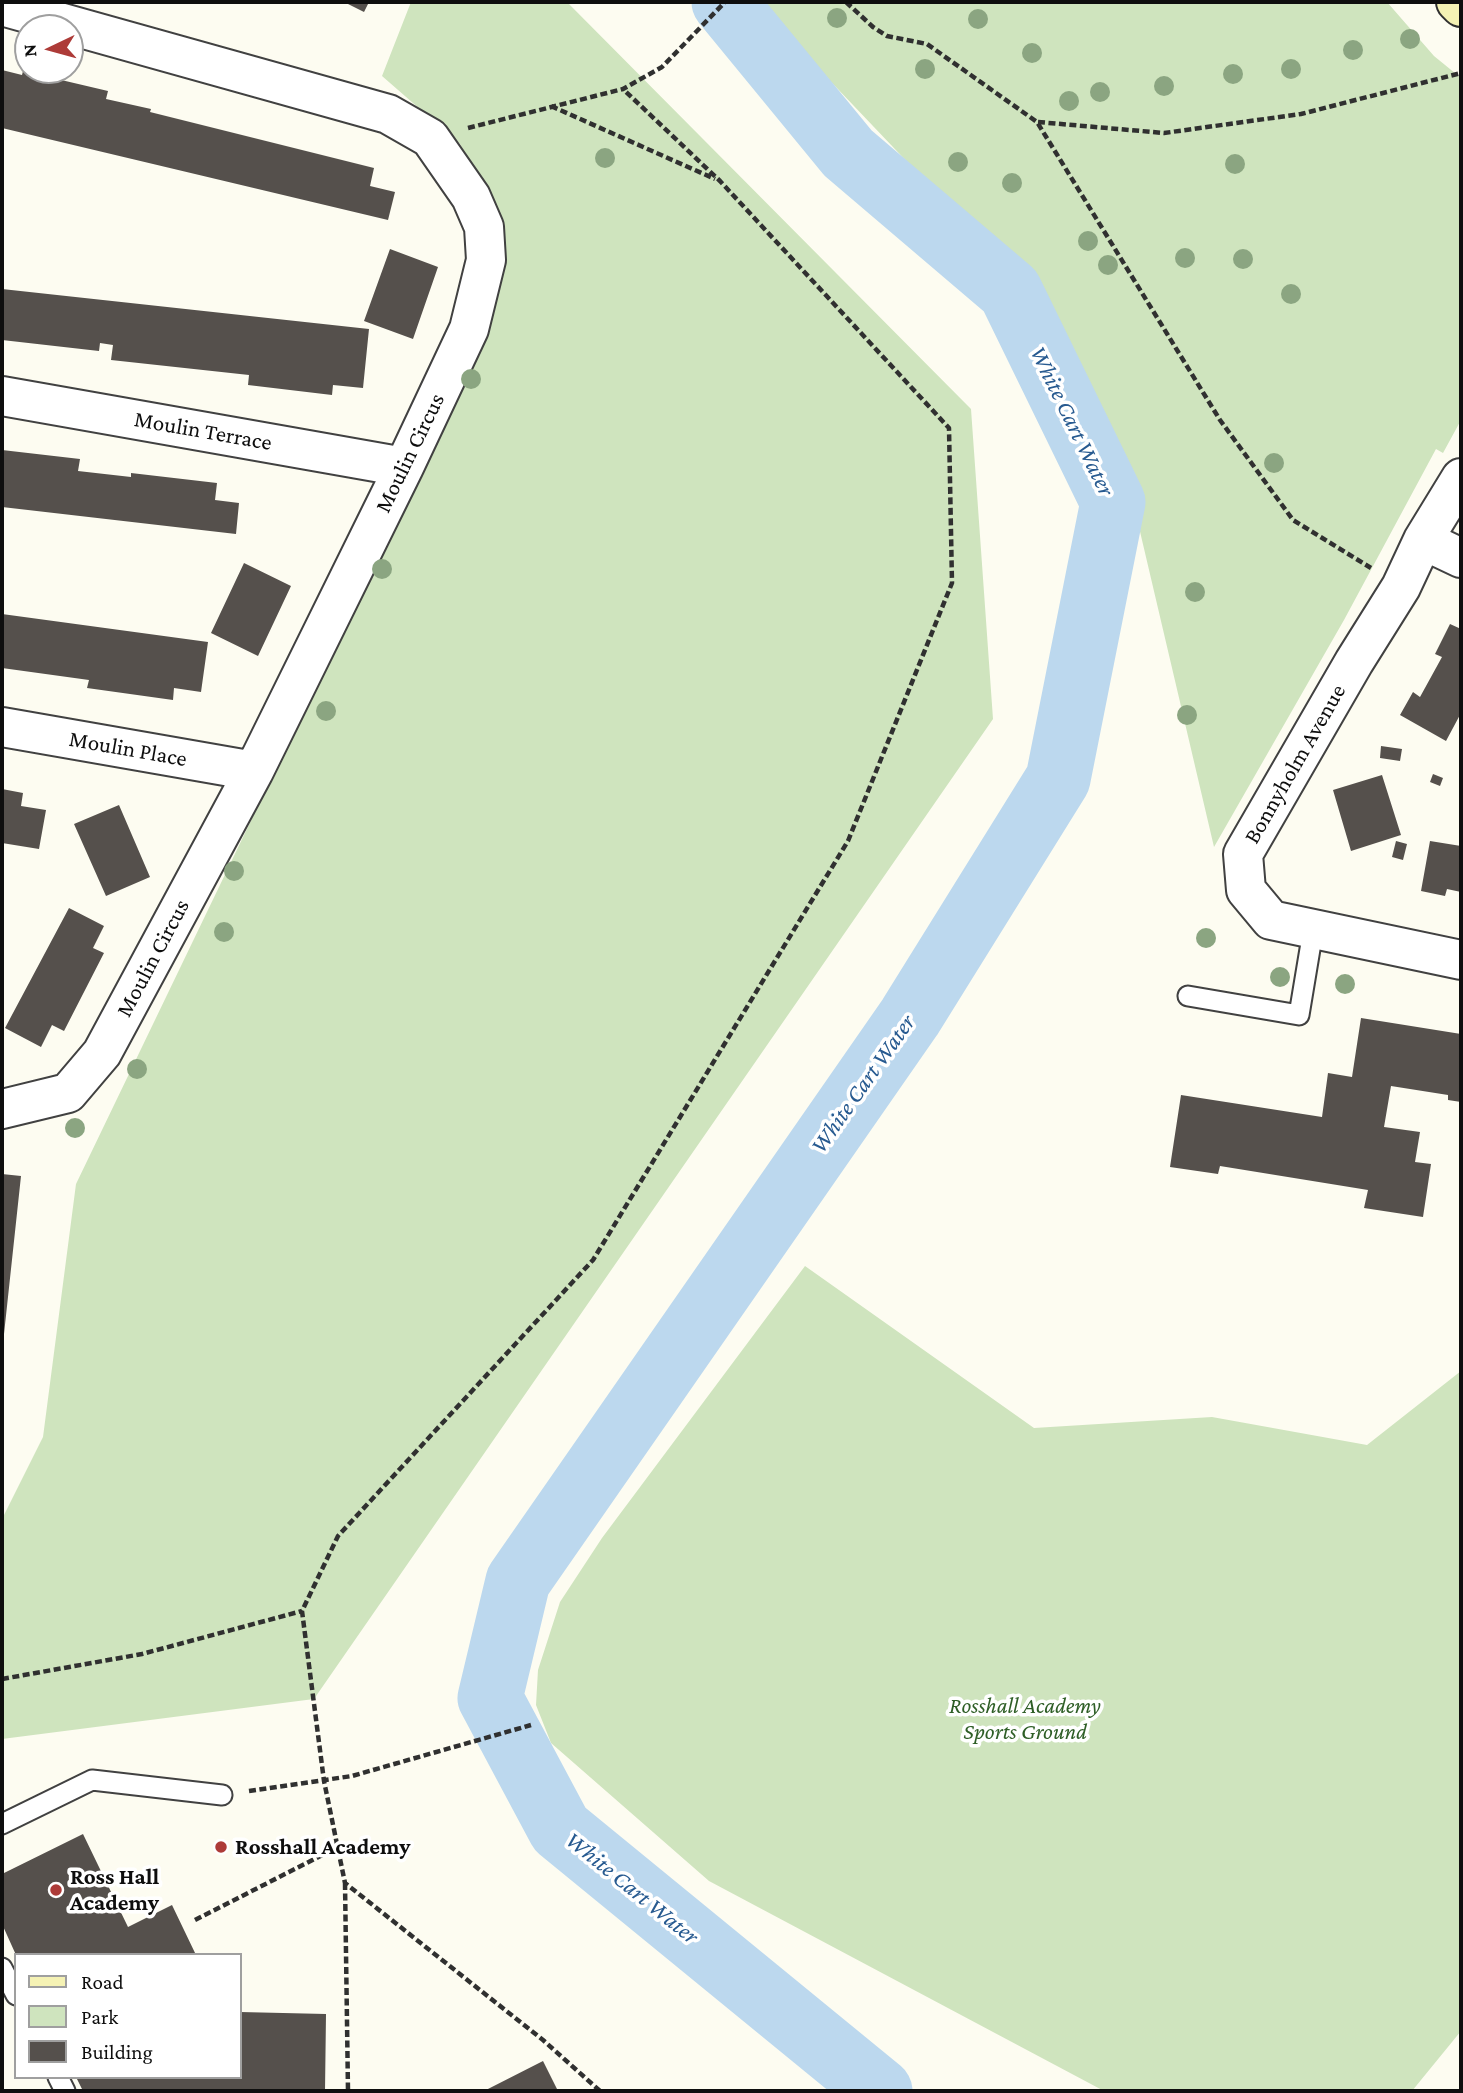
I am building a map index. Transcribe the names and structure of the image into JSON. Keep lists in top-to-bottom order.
{
  "streets": {
    "street": [
      "Moulin Terrace",
      "Moulin Circus",
      "Moulin Place",
      "Bonnyholm Avenue"
    ]
  },
  "crossings": [
    ["Moulin Terrace", "Moulin Circus"],
    ["Moulin Circus", "Moulin Place"]
  ],
  "water": ["White Cart Water"],
  "parks": ["Rosshall Academy Sports Ground"],
  "places": ["Rosshall Academy", "Ross Hall Academy"],
  "legend": ["Road", "Park", "Building"],
  "north": "left"
}
